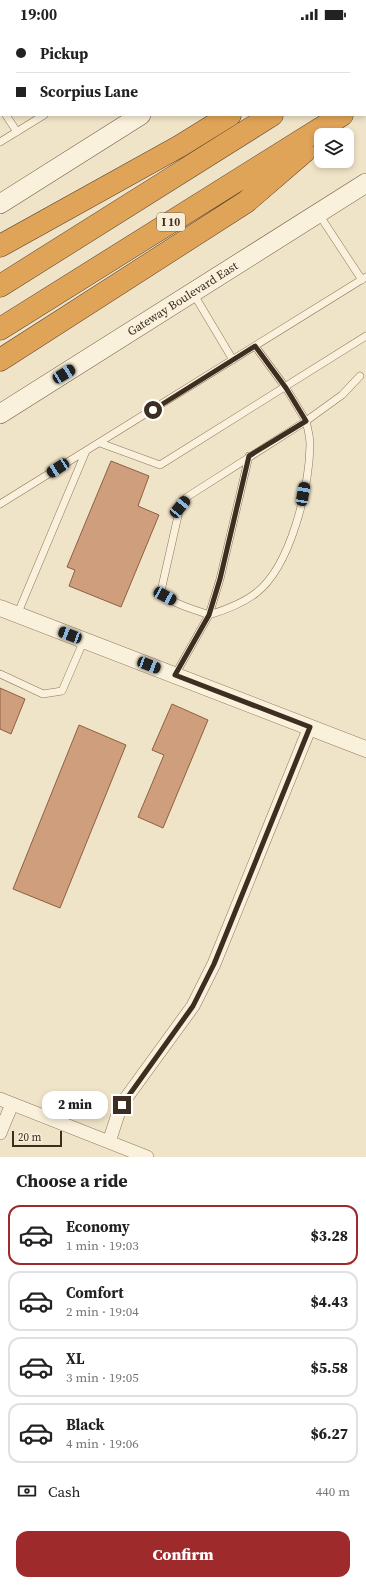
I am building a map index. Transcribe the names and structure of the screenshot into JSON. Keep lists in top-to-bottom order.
{
  "streets": {
    "highway": ["I 10"],
    "main road": ["Gateway Boulevard East"]
  },
  "scale_bar": "20 m",
  "page": {
    "status": "19:00",
    "banner": ["Pickup", "Scorpius Lane"],
    "bubble": "2 min",
    "scale": "20 m",
    "heading": "Choose a ride",
    "list": [
      {
        "name": "Economy",
        "note": "1 min · 19:03",
        "value": "$3.28"
      },
      {
        "name": "Comfort",
        "note": "2 min · 19:04",
        "value": "$4.43"
      },
      {
        "name": "XL",
        "note": "3 min · 19:05",
        "value": "$5.58"
      },
      {
        "name": "Black",
        "note": "4 min · 19:06",
        "value": "$6.27"
      }
    ],
    "pay": ["Cash", "440 m"],
    "buttons": "Confirm"
  }
}
